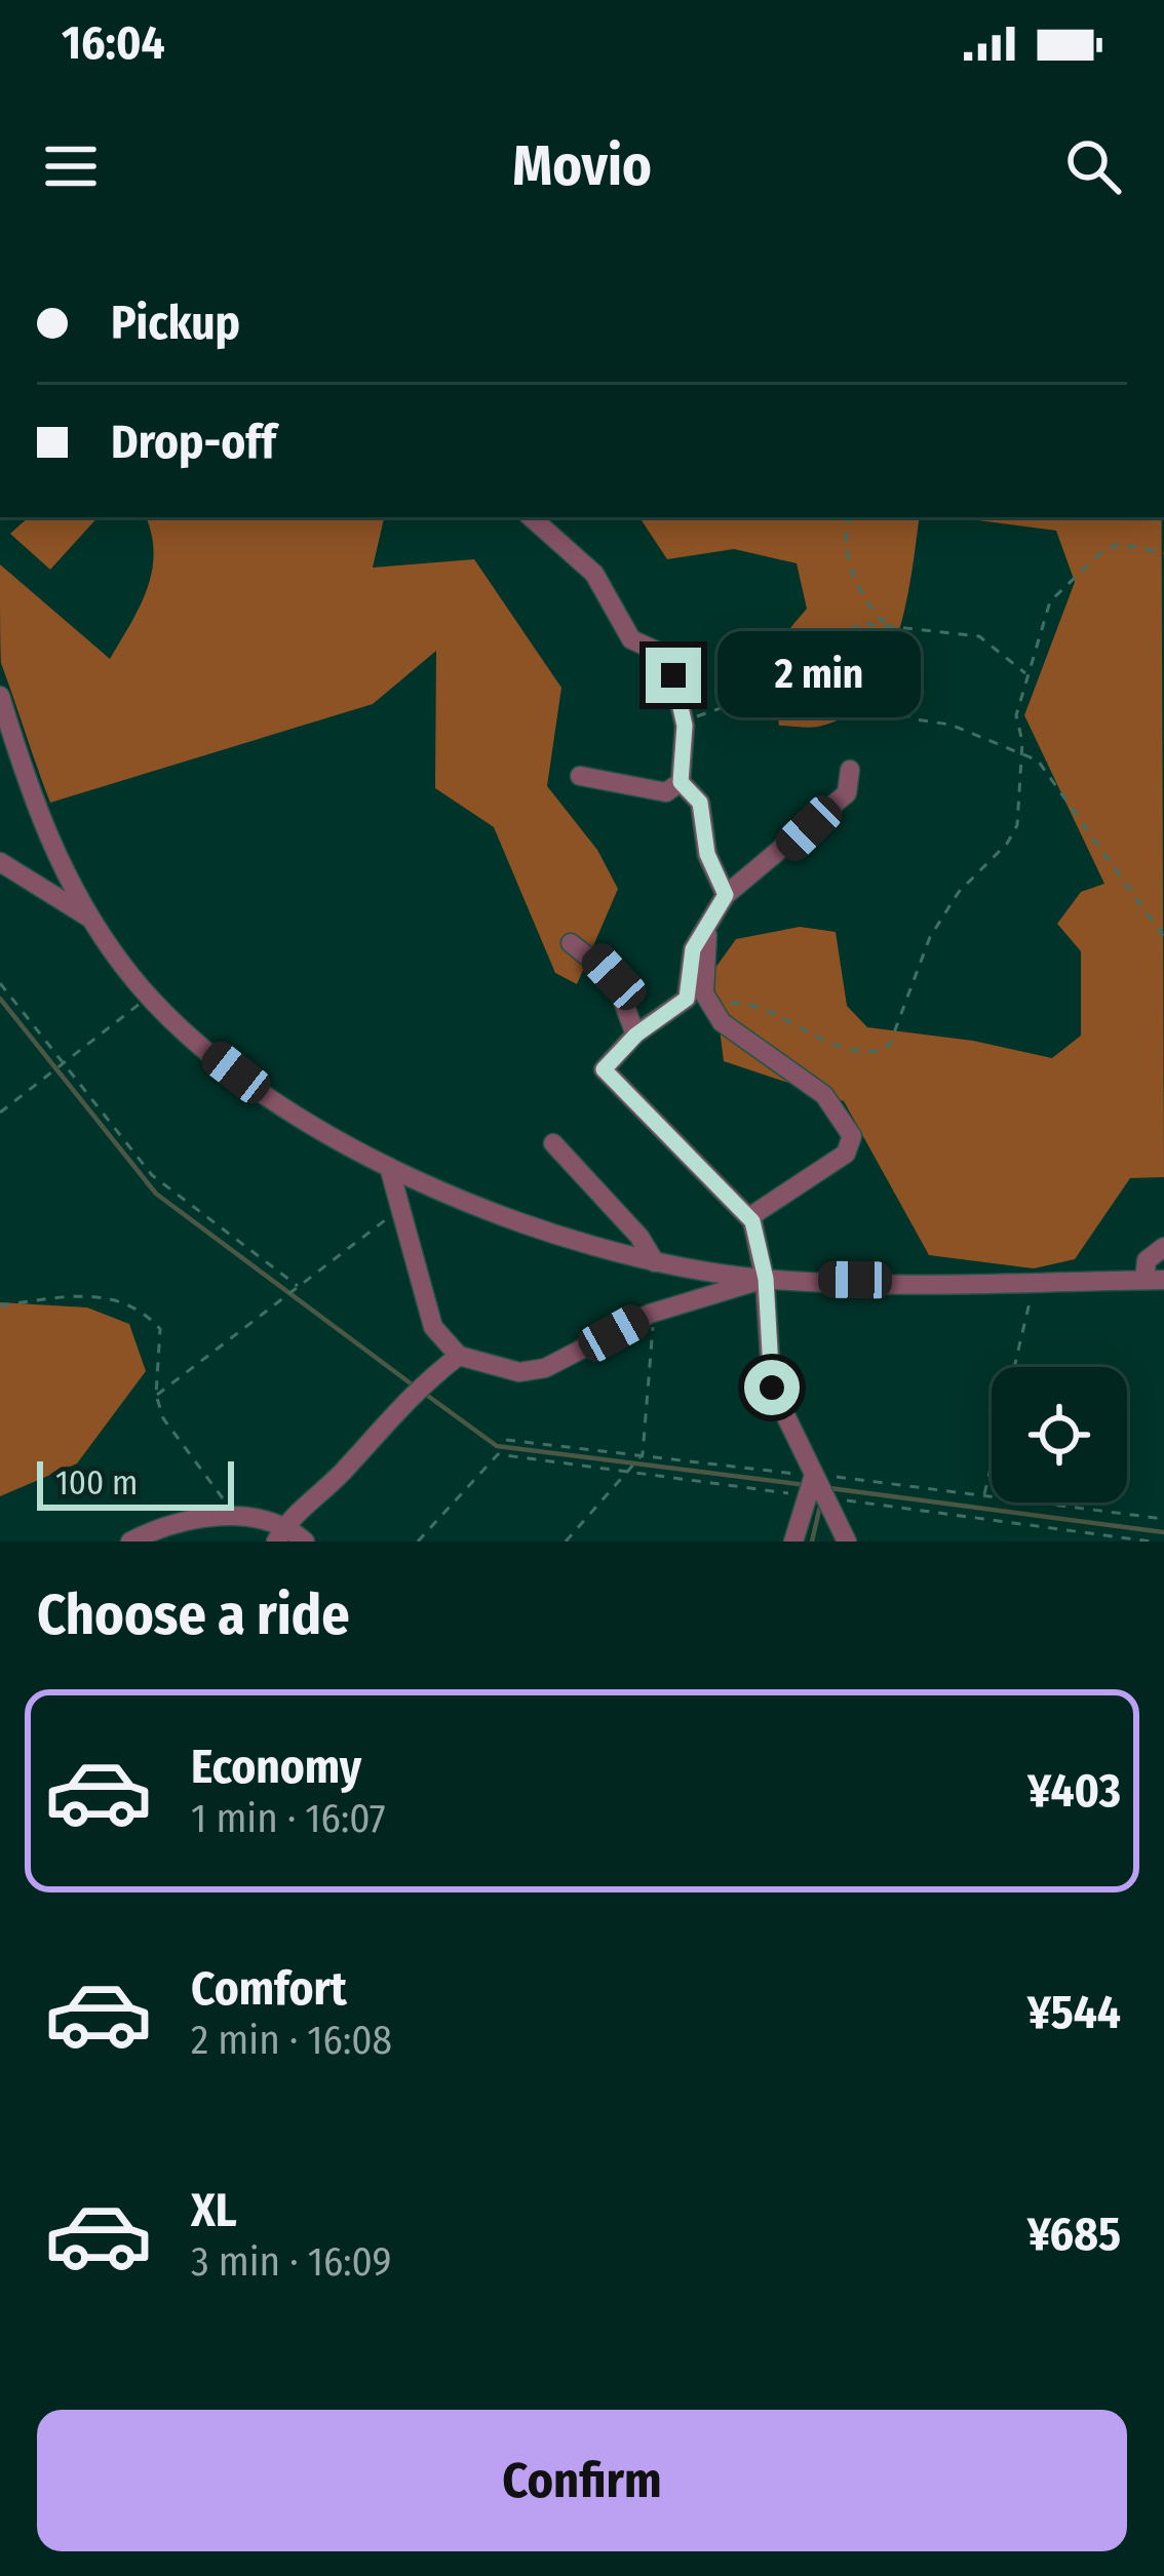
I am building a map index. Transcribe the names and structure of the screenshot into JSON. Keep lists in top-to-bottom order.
{
  "scale_bar": "100 m",
  "page": {
    "status": "16:04",
    "header": "Movio",
    "banner": ["Pickup", "Drop-off"],
    "bubble": "2 min",
    "scale": "100 m",
    "heading": "Choose a ride",
    "list": [
      {
        "name": "Economy",
        "note": "1 min · 16:07",
        "value": "¥403"
      },
      {
        "name": "Comfort",
        "note": "2 min · 16:08",
        "value": "¥544"
      },
      {
        "name": "XL",
        "note": "3 min · 16:09",
        "value": "¥685"
      }
    ],
    "buttons": "Confirm"
  }
}
